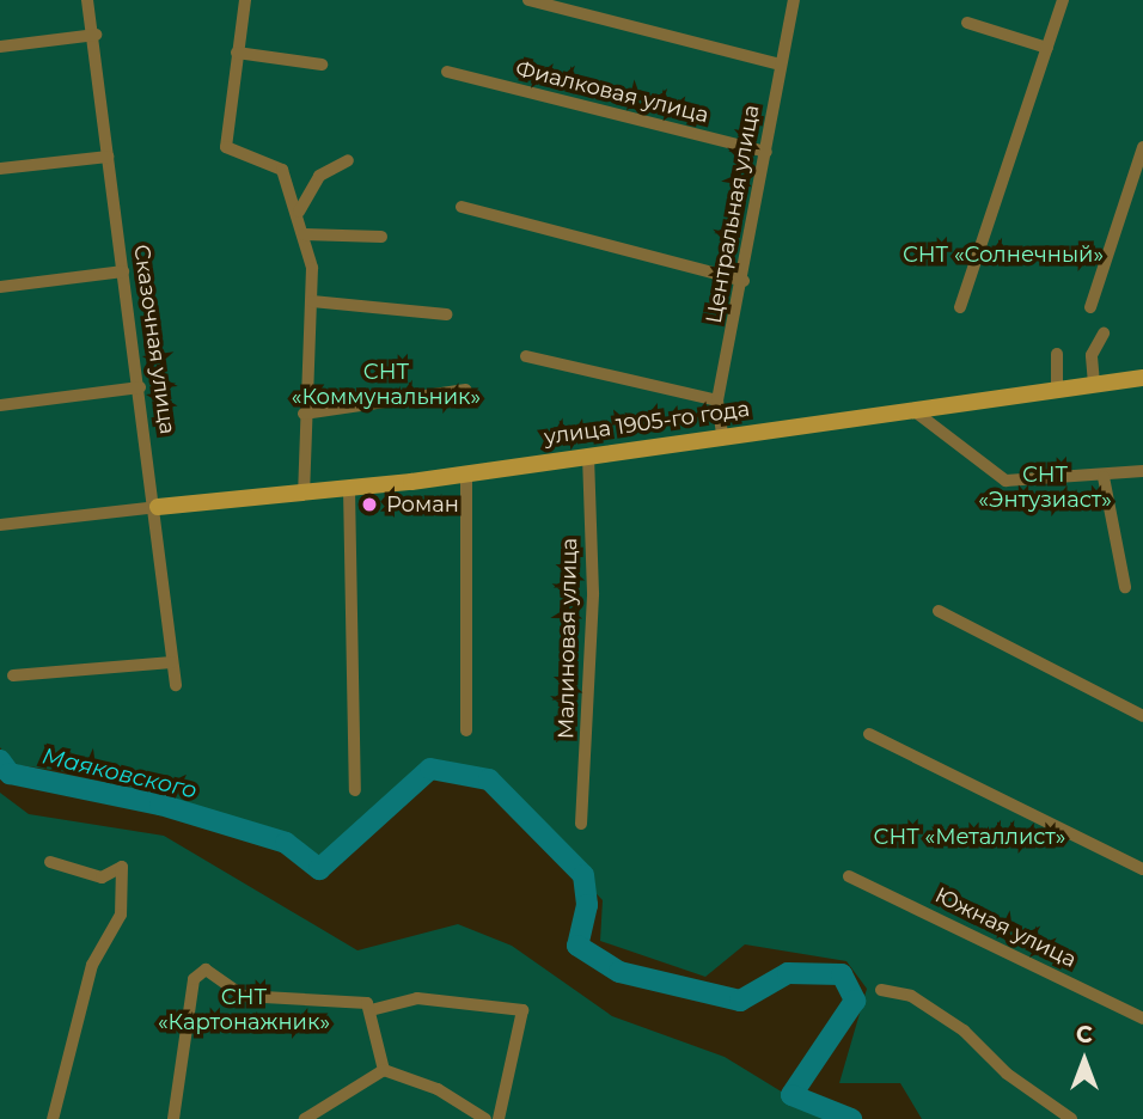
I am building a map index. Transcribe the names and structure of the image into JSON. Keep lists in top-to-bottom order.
{
  "streets": {
    "street": [
      "Фиалковая улица",
      "Центральная улица",
      "Сказочная улица",
      "улица 1905-го года",
      "Малиновая улица",
      "Южная улица"
    ]
  },
  "crossings": [
    ["Фиалковая улица", "Центральная улица"],
    ["Центральная улица", "улица 1905-го года"],
    ["Сказочная улица", "улица 1905-го года"],
    ["улица 1905-го года", "Малиновая улица"]
  ],
  "water": ["Маяковского"],
  "parks": [
    "СНТ «Солнечный»",
    "СНТ «Коммунальник»",
    "СНТ «Энтузиаст»",
    "СНТ «Металлист»",
    "СНТ «Картонажник»"
  ],
  "places": ["Роман"],
  "north": "top"
}
